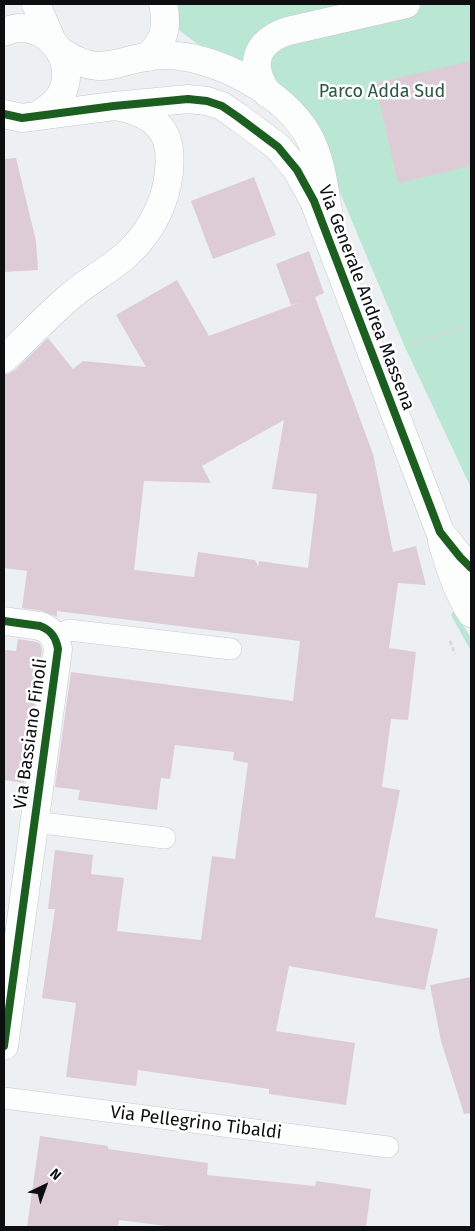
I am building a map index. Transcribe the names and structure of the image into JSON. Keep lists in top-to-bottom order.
{
  "streets": {
    "street": ["Via Generale Andrea Massena", "Via Bassiano Finoli"],
    "lane": ["Via Pellegrino Tibaldi"]
  },
  "parks": ["Parco Adda Sud"],
  "north": "top right"
}
